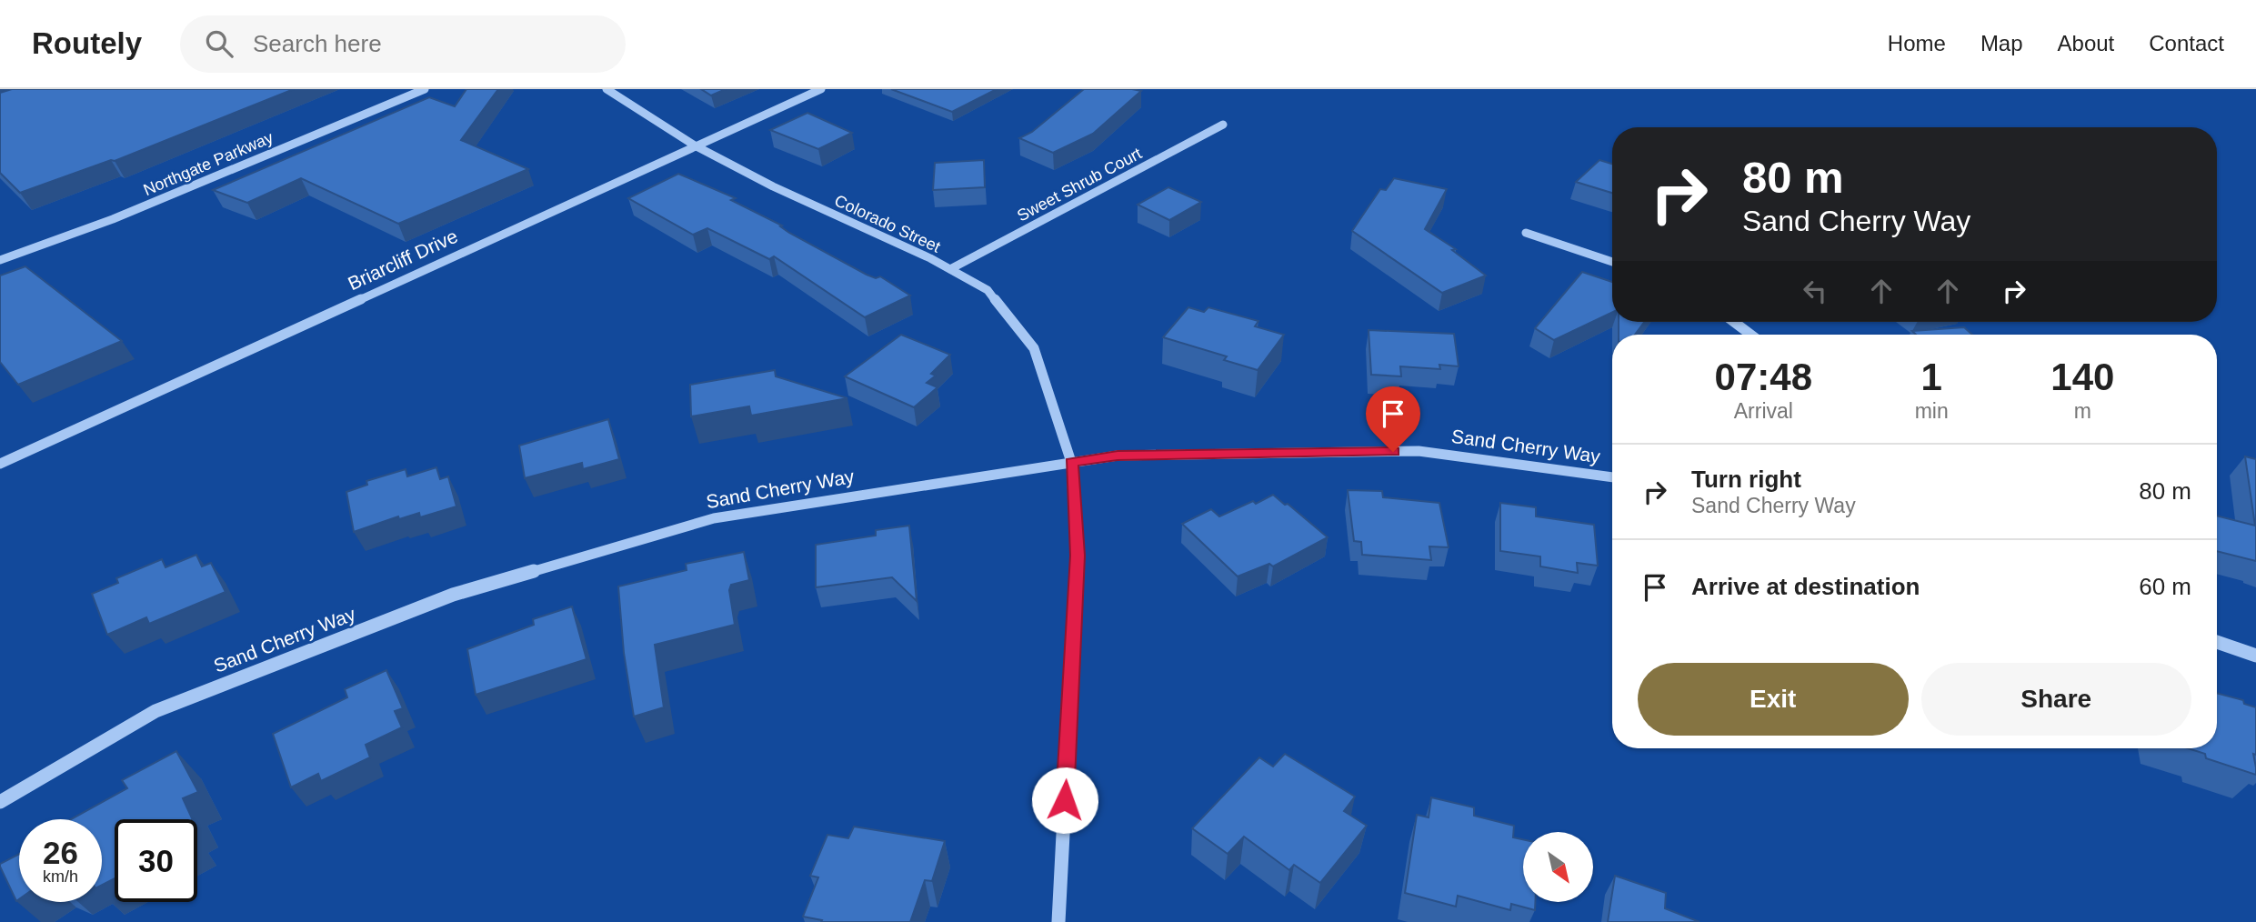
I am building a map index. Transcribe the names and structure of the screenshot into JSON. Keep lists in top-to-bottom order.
{
  "streets": {
    "street": [
      "Northgate Parkway",
      "Sweet Shrub Court",
      "Colorado Street",
      "Briarcliff Drive",
      "Sand Cherry Way"
    ]
  },
  "crossings": [
    ["Sweet Shrub Court", "Colorado Street"],
    ["Colorado Street", "Briarcliff Drive"],
    ["Colorado Street", "Sand Cherry Way"]
  ],
  "north": "bottom right",
  "page": {
    "header": "Routely",
    "search": "Search here",
    "nav": [
      "Home",
      "Map",
      "About",
      "Contact"
    ],
    "turn": ["80 m", "Sand Cherry Way"],
    "eta": [
      "07:48",
      "Arrival",
      "1",
      "min",
      "140",
      "m"
    ],
    "list": [
      {
        "name": "Turn right",
        "note": "Sand Cherry Way",
        "value": "80 m"
      },
      {
        "name": "Arrive at destination",
        "value": "60 m"
      }
    ],
    "buttons": ["Exit", "Share"],
    "speed": "26 km/h",
    "limit": "30"
  }
}
